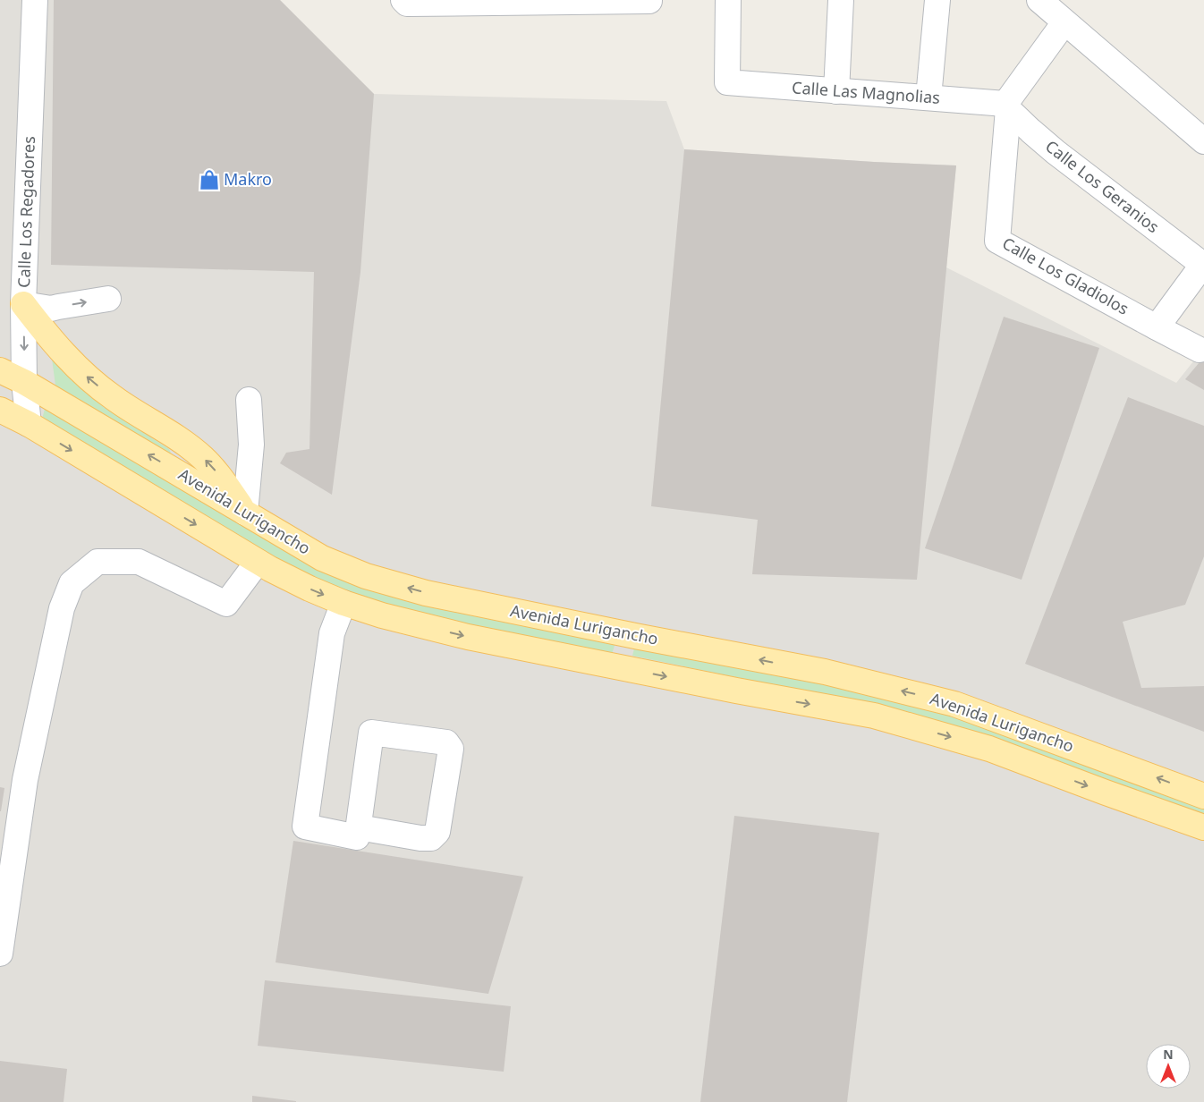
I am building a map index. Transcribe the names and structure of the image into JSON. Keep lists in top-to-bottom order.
{
  "streets": {
    "main road": ["Avenida Lurigancho"],
    "street": [
      "Calle Las Magnolias",
      "Calle Los Geranios",
      "Calle Los Regadores",
      "Calle Los Gladiolos"
    ]
  },
  "crossings": [
    ["Calle Las Magnolias", "Calle Los Geranios"],
    ["Calle Las Magnolias", "Calle Los Gladiolos"],
    ["Calle Los Geranios", "Calle Los Gladiolos"],
    ["Calle Los Regadores", "Avenida Lurigancho"]
  ],
  "places": {
    "shop": ["Makro"]
  },
  "north": "top"
}
